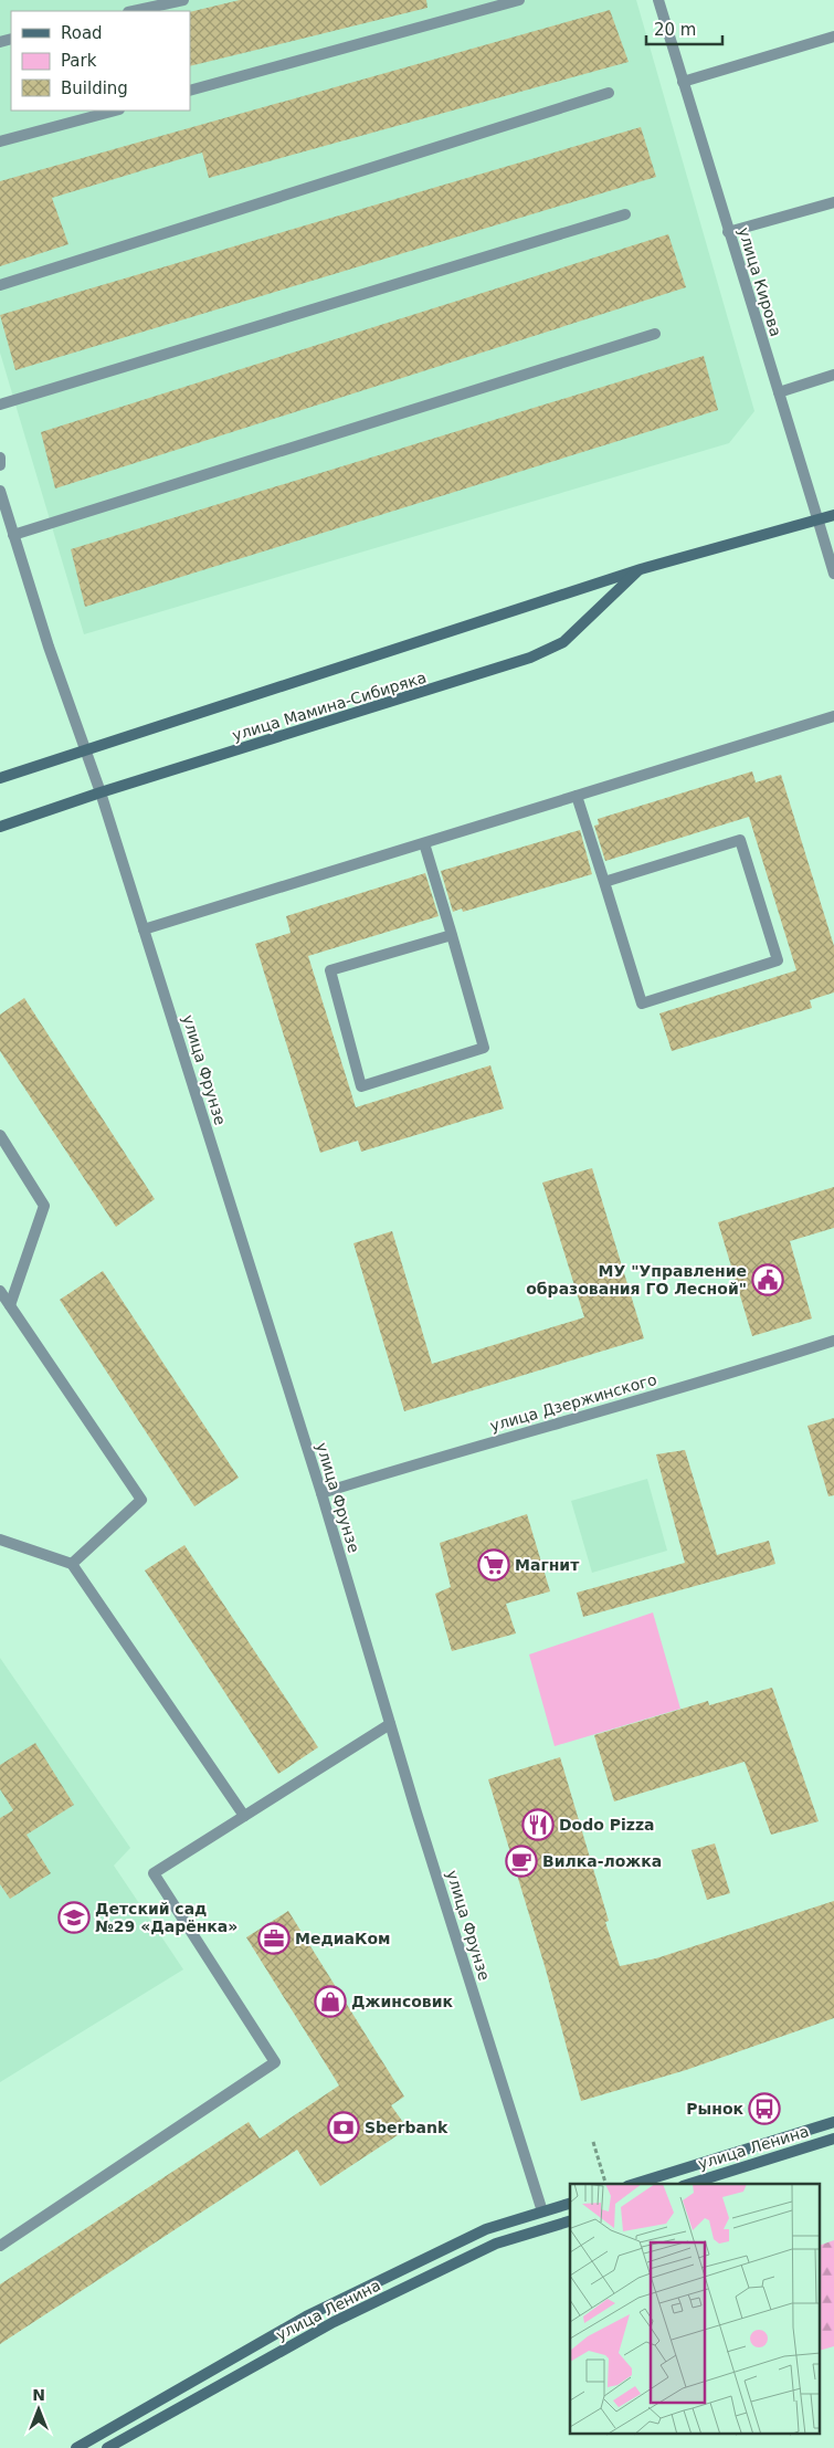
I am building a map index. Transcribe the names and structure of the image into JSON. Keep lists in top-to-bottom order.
{
  "streets": {
    "main road": ["улица Мамина-Сибиряка", "улица Ленина"],
    "street": ["улица Кирова", "улица Фрунзе", "улица Дзержинского"]
  },
  "crossings": [
    ["улица Кирова", "улица Мамина-Сибиряка"],
    ["улица Мамина-Сибиряка", "улица Фрунзе"],
    ["улица Фрунзе", "улица Дзержинского"]
  ],
  "places": {
    "public building": ["МУ \"Управление образования ГО Лесной\""],
    "supermarket": ["Магнит"],
    "restaurant": ["Dodo Pizza"],
    "cafe": ["Вилка-ложка"],
    "school or university": ["Детский сад №29 «Дарёнка»"],
    "office": ["МедиаКом"],
    "shop": ["Джинсовик"],
    "bus stop": ["Рынок"],
    "bank": ["Sberbank"]
  },
  "legend": ["Road", "Park", "Building"],
  "scale_bar": "20 m",
  "north": "top"
}
